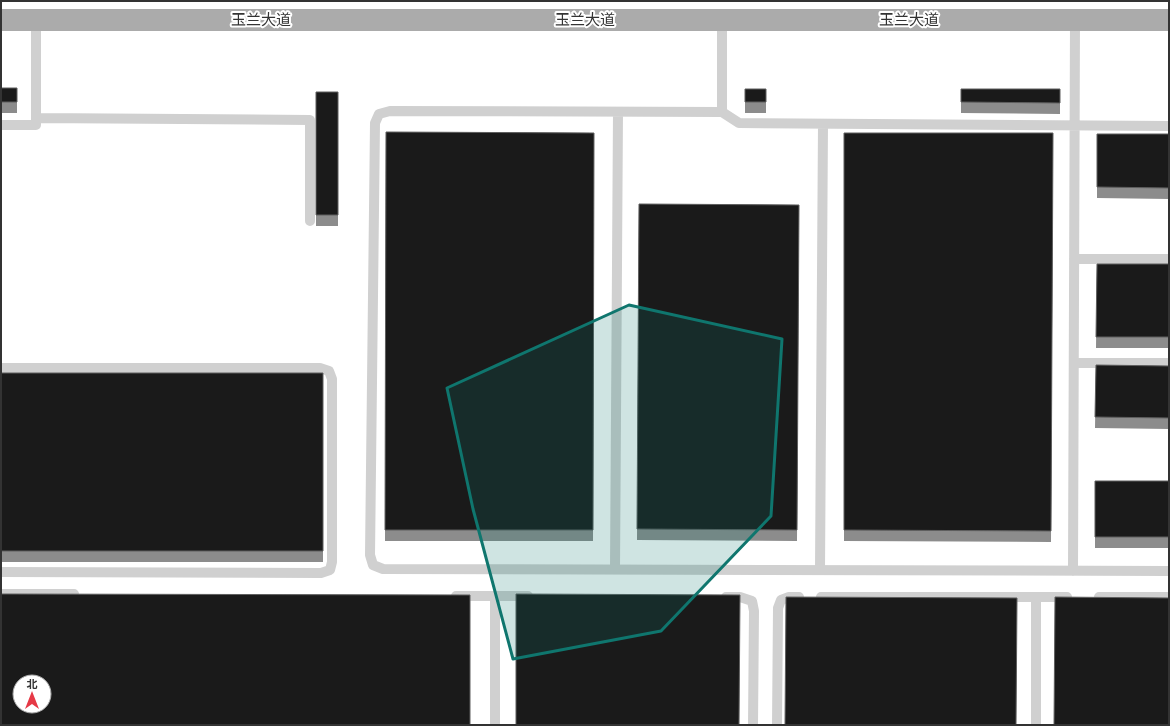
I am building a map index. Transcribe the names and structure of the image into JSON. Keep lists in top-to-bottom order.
{
  "streets": {
    "main road": ["玉兰大道"]
  },
  "north": "top"
}
